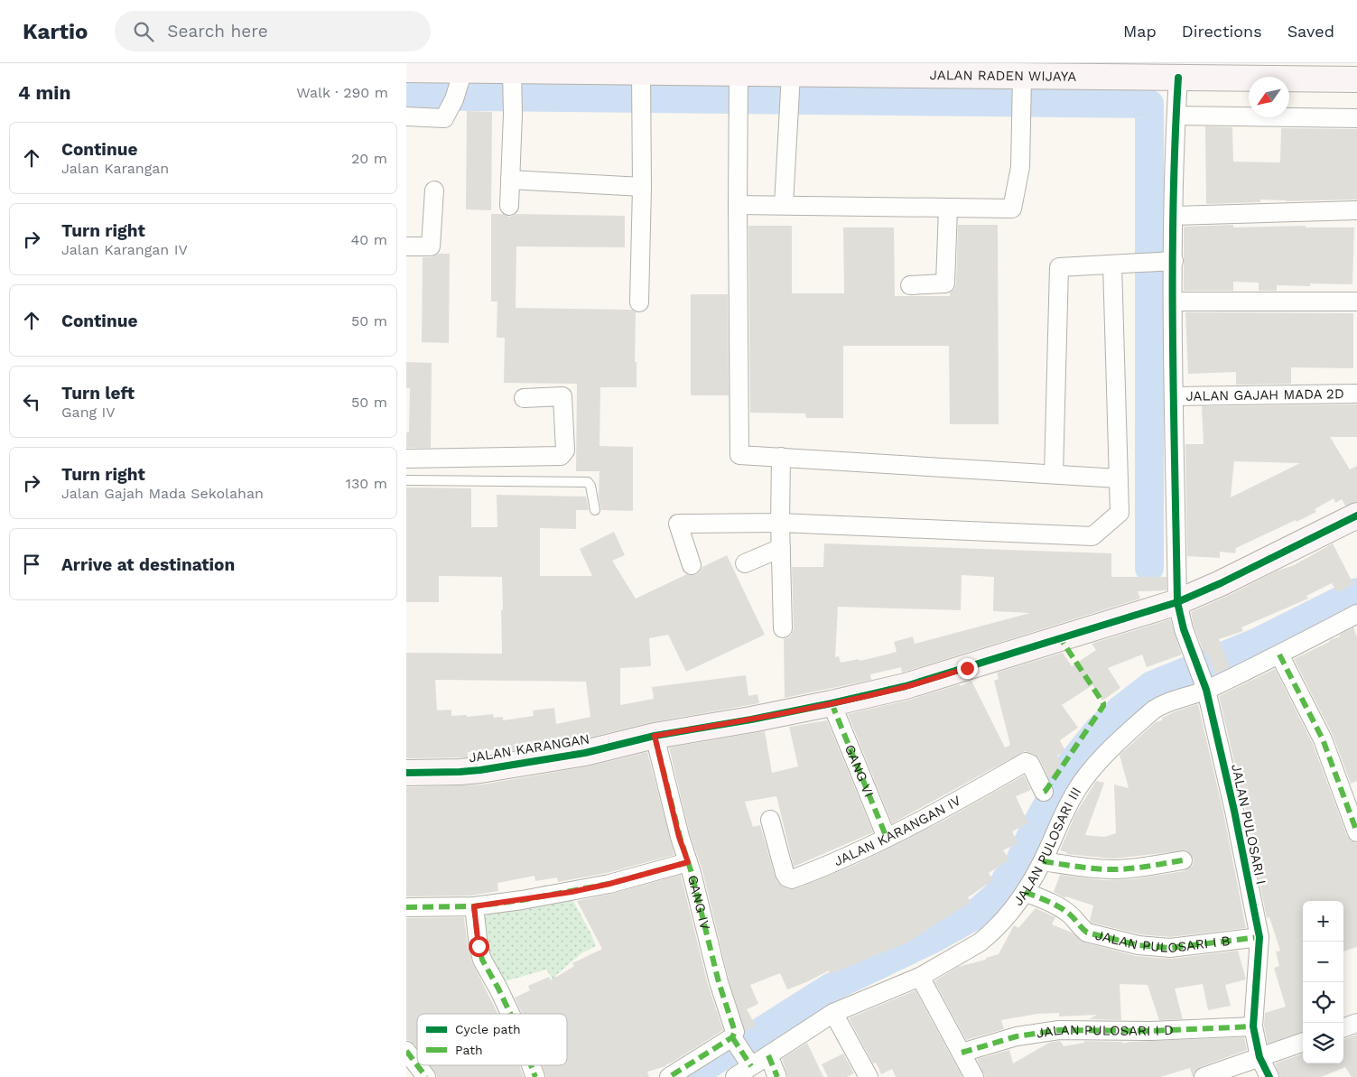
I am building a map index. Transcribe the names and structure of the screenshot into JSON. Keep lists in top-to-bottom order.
{
  "streets": {
    "street": [
      "JALAN RADEN WIJAYA",
      "JALAN GAJAH MADA 2D",
      "JALAN KARANGAN",
      "GANG VI",
      "JALAN PULOSARI I",
      "JALAN KARANGAN IV",
      "JALAN PULOSARI III",
      "GANG IV",
      "JALAN PULOSARI I B",
      "JALAN PULOSARI I D"
    ]
  },
  "crossings": [
    ["JALAN RADEN WIJAYA", "JALAN PULOSARI I"],
    ["JALAN GAJAH MADA 2D", "JALAN PULOSARI I"],
    ["JALAN KARANGAN", "GANG VI"],
    ["JALAN KARANGAN", "JALAN PULOSARI I"],
    ["JALAN KARANGAN", "GANG IV"],
    ["GANG VI", "JALAN KARANGAN IV"],
    ["JALAN PULOSARI I", "JALAN PULOSARI III"],
    ["JALAN PULOSARI I", "JALAN PULOSARI I B"],
    ["JALAN PULOSARI I", "JALAN PULOSARI I D"],
    ["JALAN PULOSARI III", "JALAN PULOSARI I B"]
  ],
  "legend": ["Cycle path", "Path"],
  "north": "bottom left",
  "page": {
    "header": "Kartio",
    "search": "Search here",
    "nav": ["Map", "Directions", "Saved"],
    "heading": ["4 min", "Walk · 290 m"],
    "list": [
      ["Continue", "Jalan Karangan", "20 m"],
      ["Turn right", "Jalan Karangan IV", "40 m"],
      ["Continue", "50 m"],
      ["Turn left", "Gang IV", "50 m"],
      ["Turn right", "Jalan Gajah Mada Sekolahan", "130 m"],
      "Arrive at destination"
    ],
    "map_buttons": ["+", "−"]
  }
}
